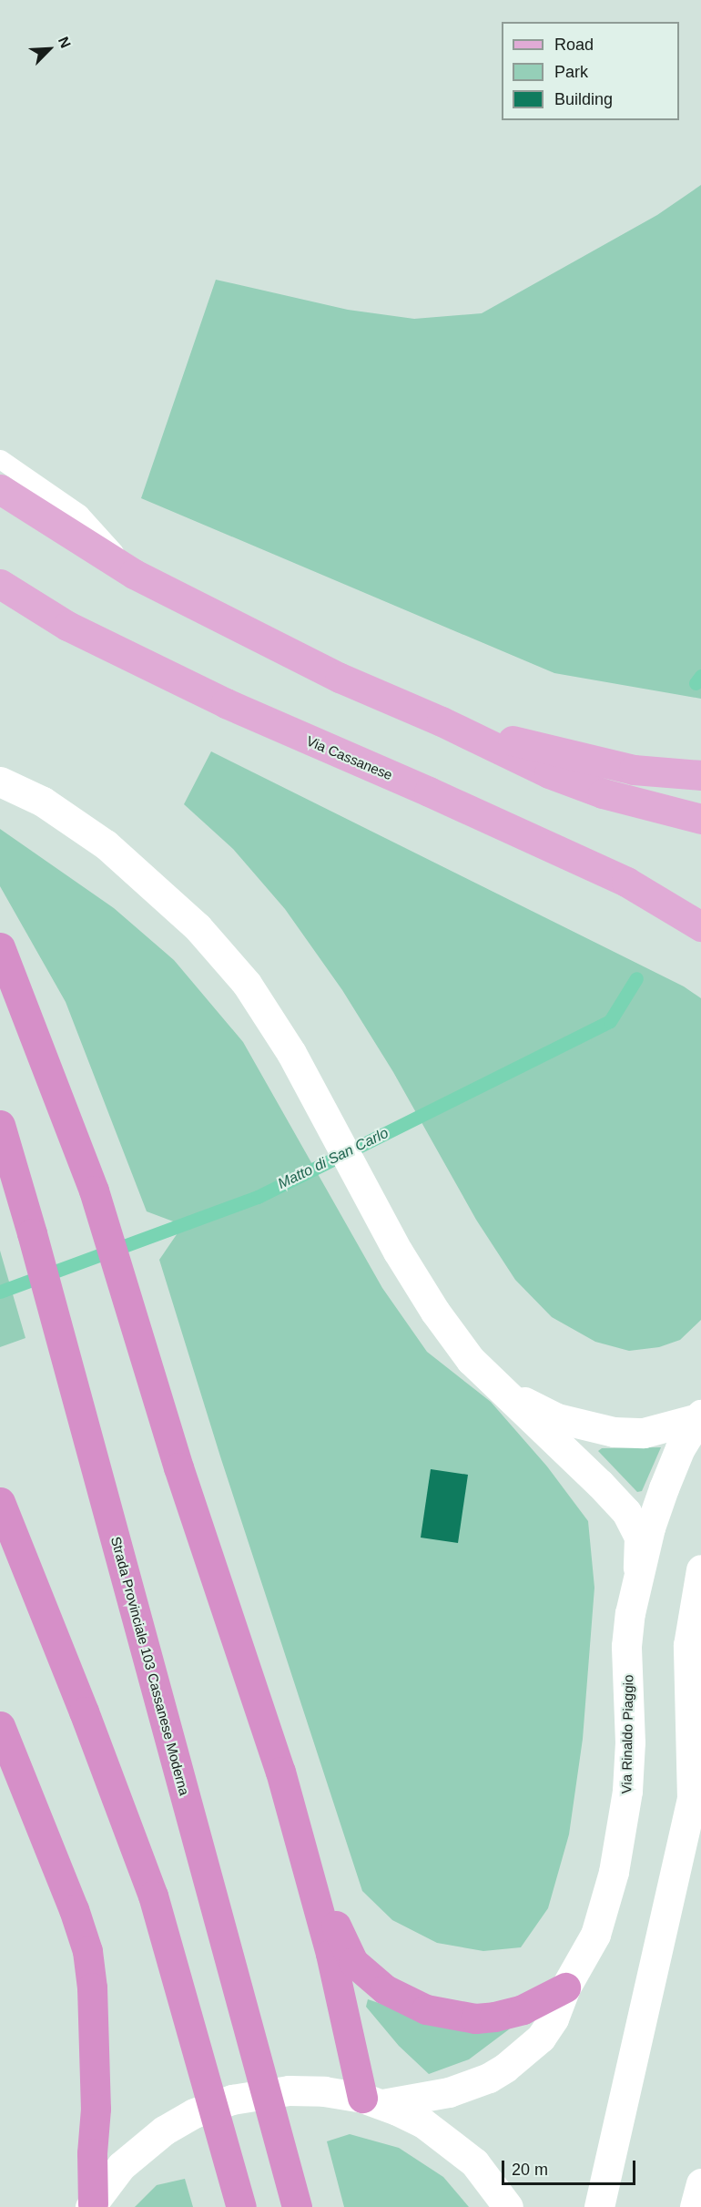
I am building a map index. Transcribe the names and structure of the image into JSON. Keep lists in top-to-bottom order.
{
  "streets": {
    "highway": ["Strada Provinciale 103 Cassanese Moderna"],
    "main road": ["Via Cassanese"],
    "street": ["Via Rinaldo Piaggio"]
  },
  "water": ["Matto di San Carlo"],
  "legend": ["Road", "Park", "Building"],
  "scale_bar": "20 m",
  "north": "top right"
}
